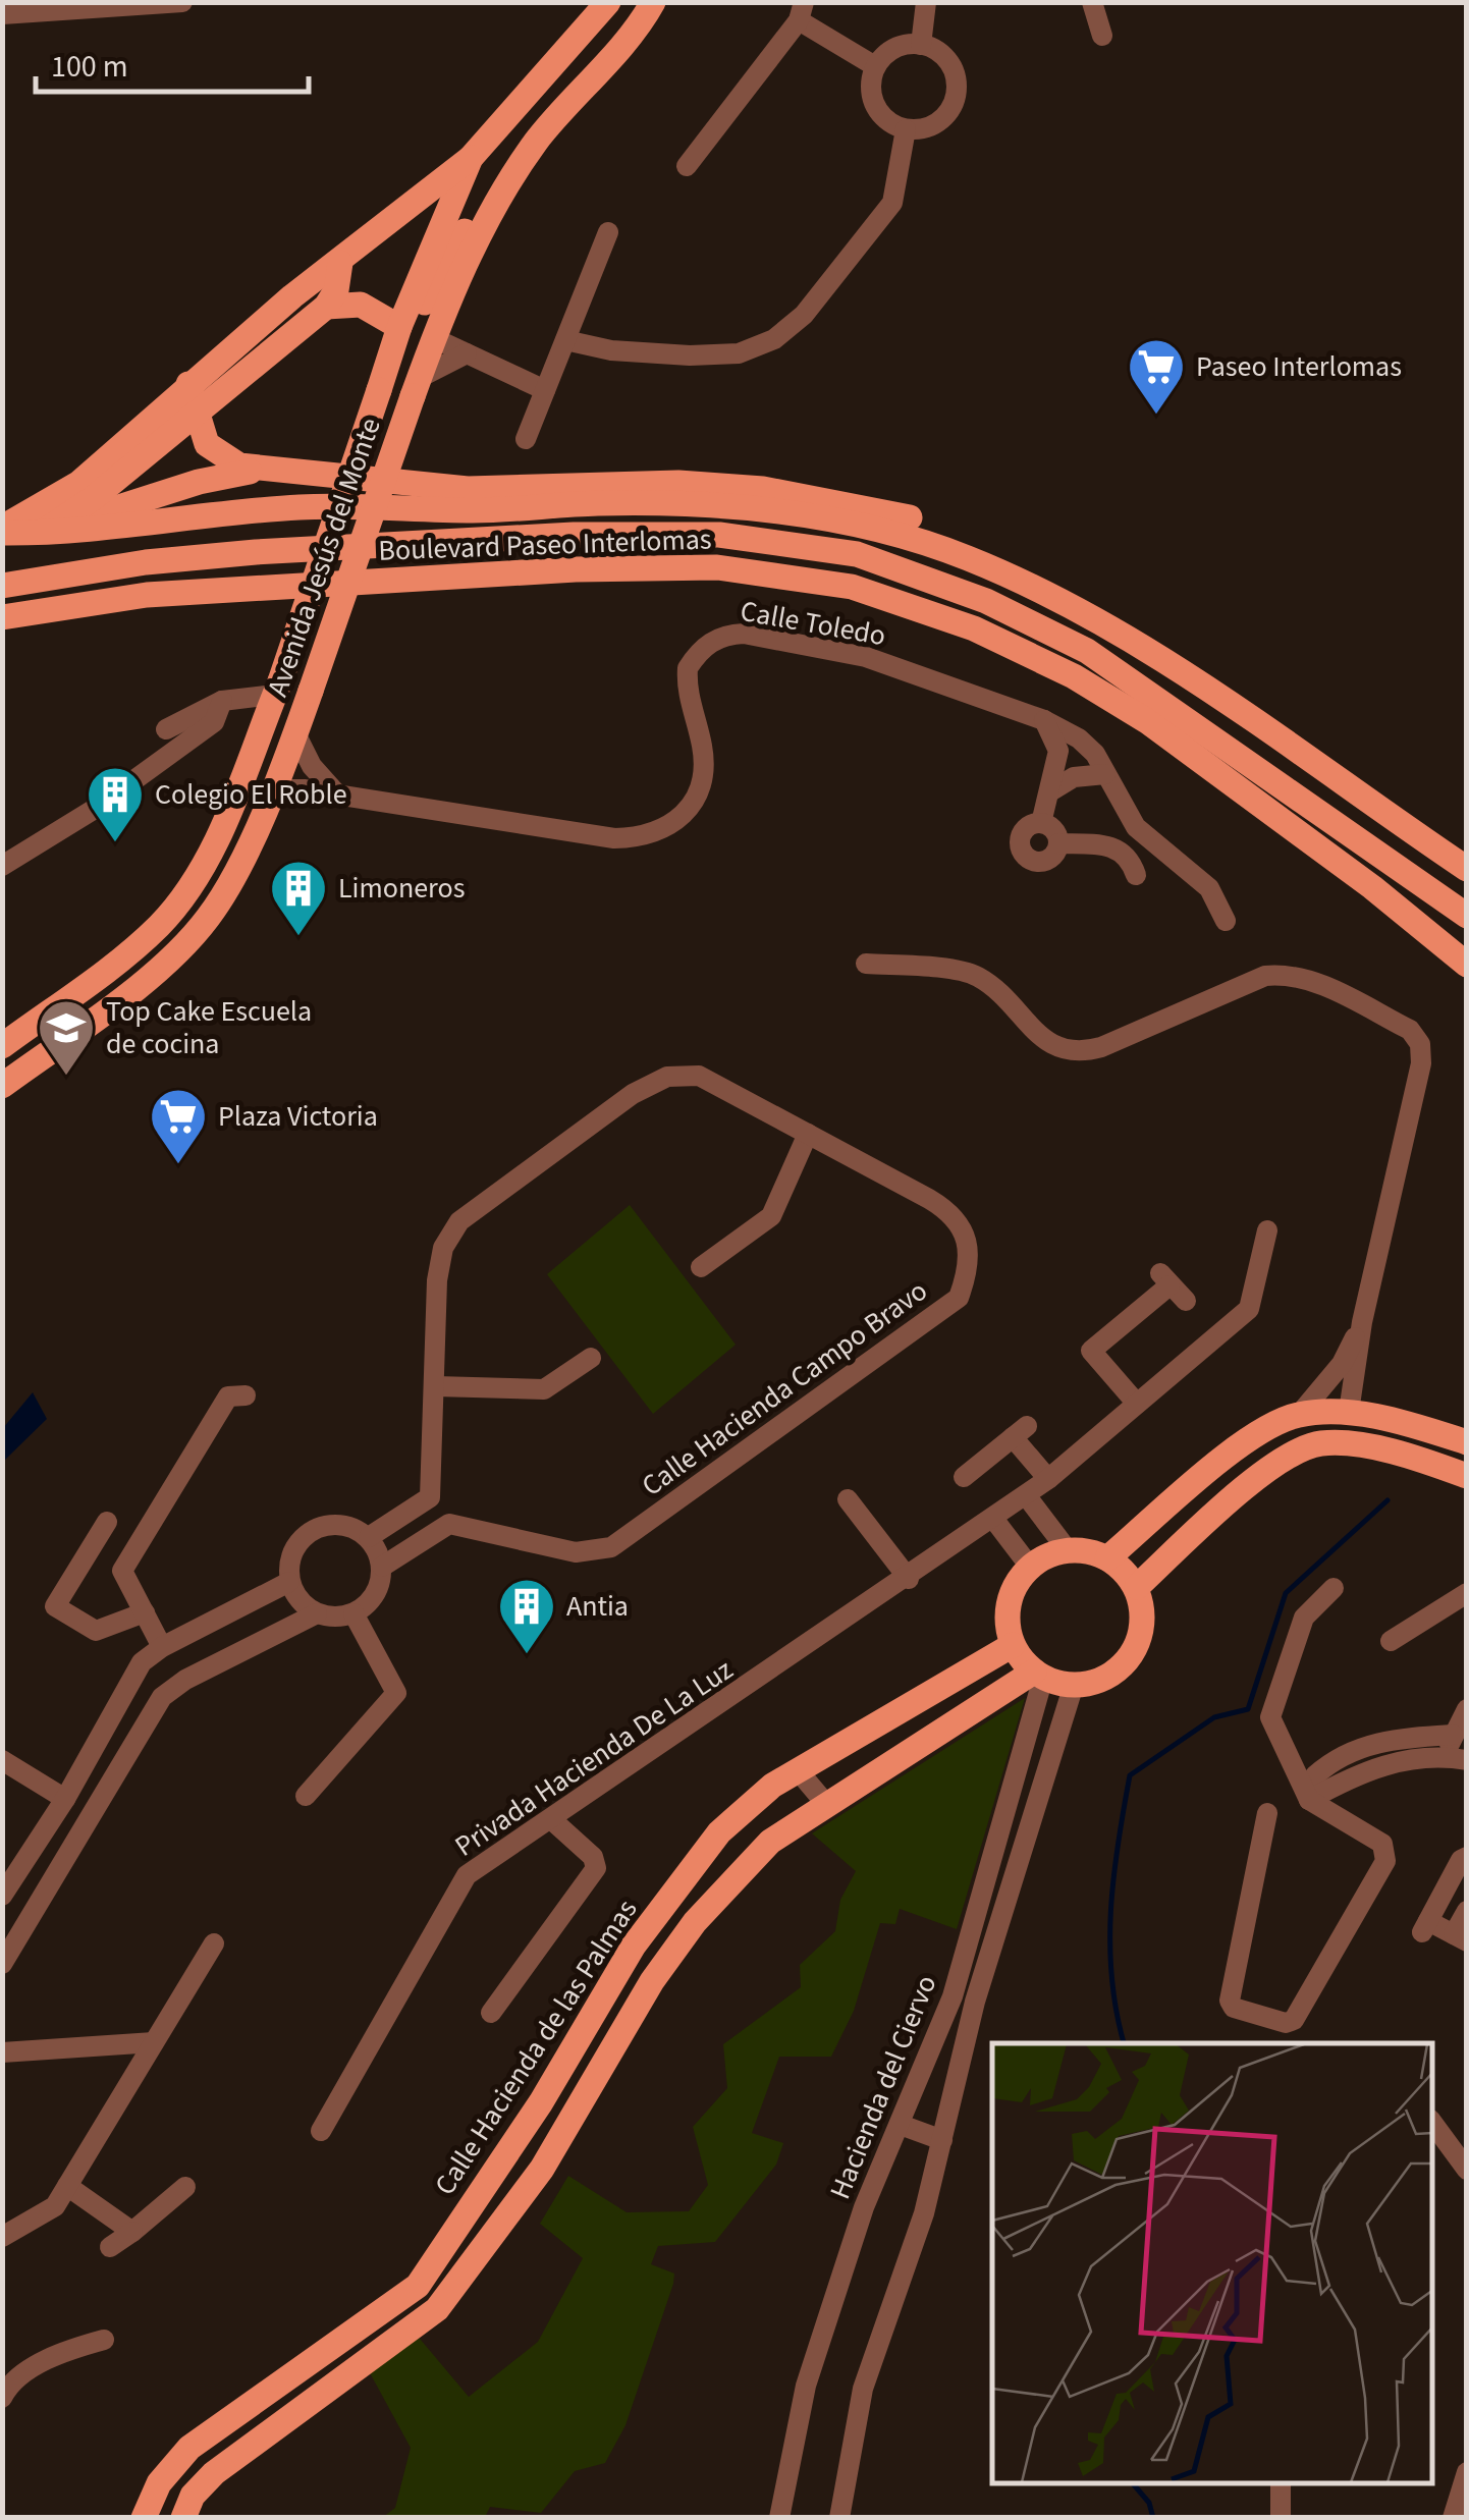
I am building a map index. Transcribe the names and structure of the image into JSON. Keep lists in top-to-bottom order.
{
  "streets": {
    "main road": ["Boulevard Paseo Interlomas", "Avenida Jesús del Monte", "Calle Hacienda de las Palmas"],
    "street": [
      "Calle Toledo",
      "Calle Hacienda Campo Bravo",
      "Privada Hacienda De La Luz",
      "Hacienda del Ciervo"
    ]
  },
  "crossings": [
    ["Avenida Jesús del Monte", "Calle Toledo"],
    ["Calle Hacienda de las Palmas", "Hacienda del Ciervo"]
  ],
  "places": {
    "supermarket": ["Paseo Interlomas", "Plaza Victoria"],
    "building": ["Colegio El Roble", "Limoneros", "Antia"],
    "school or university": ["Top Cake Escuela de cocina"]
  },
  "scale_bar": "100 m"
}
